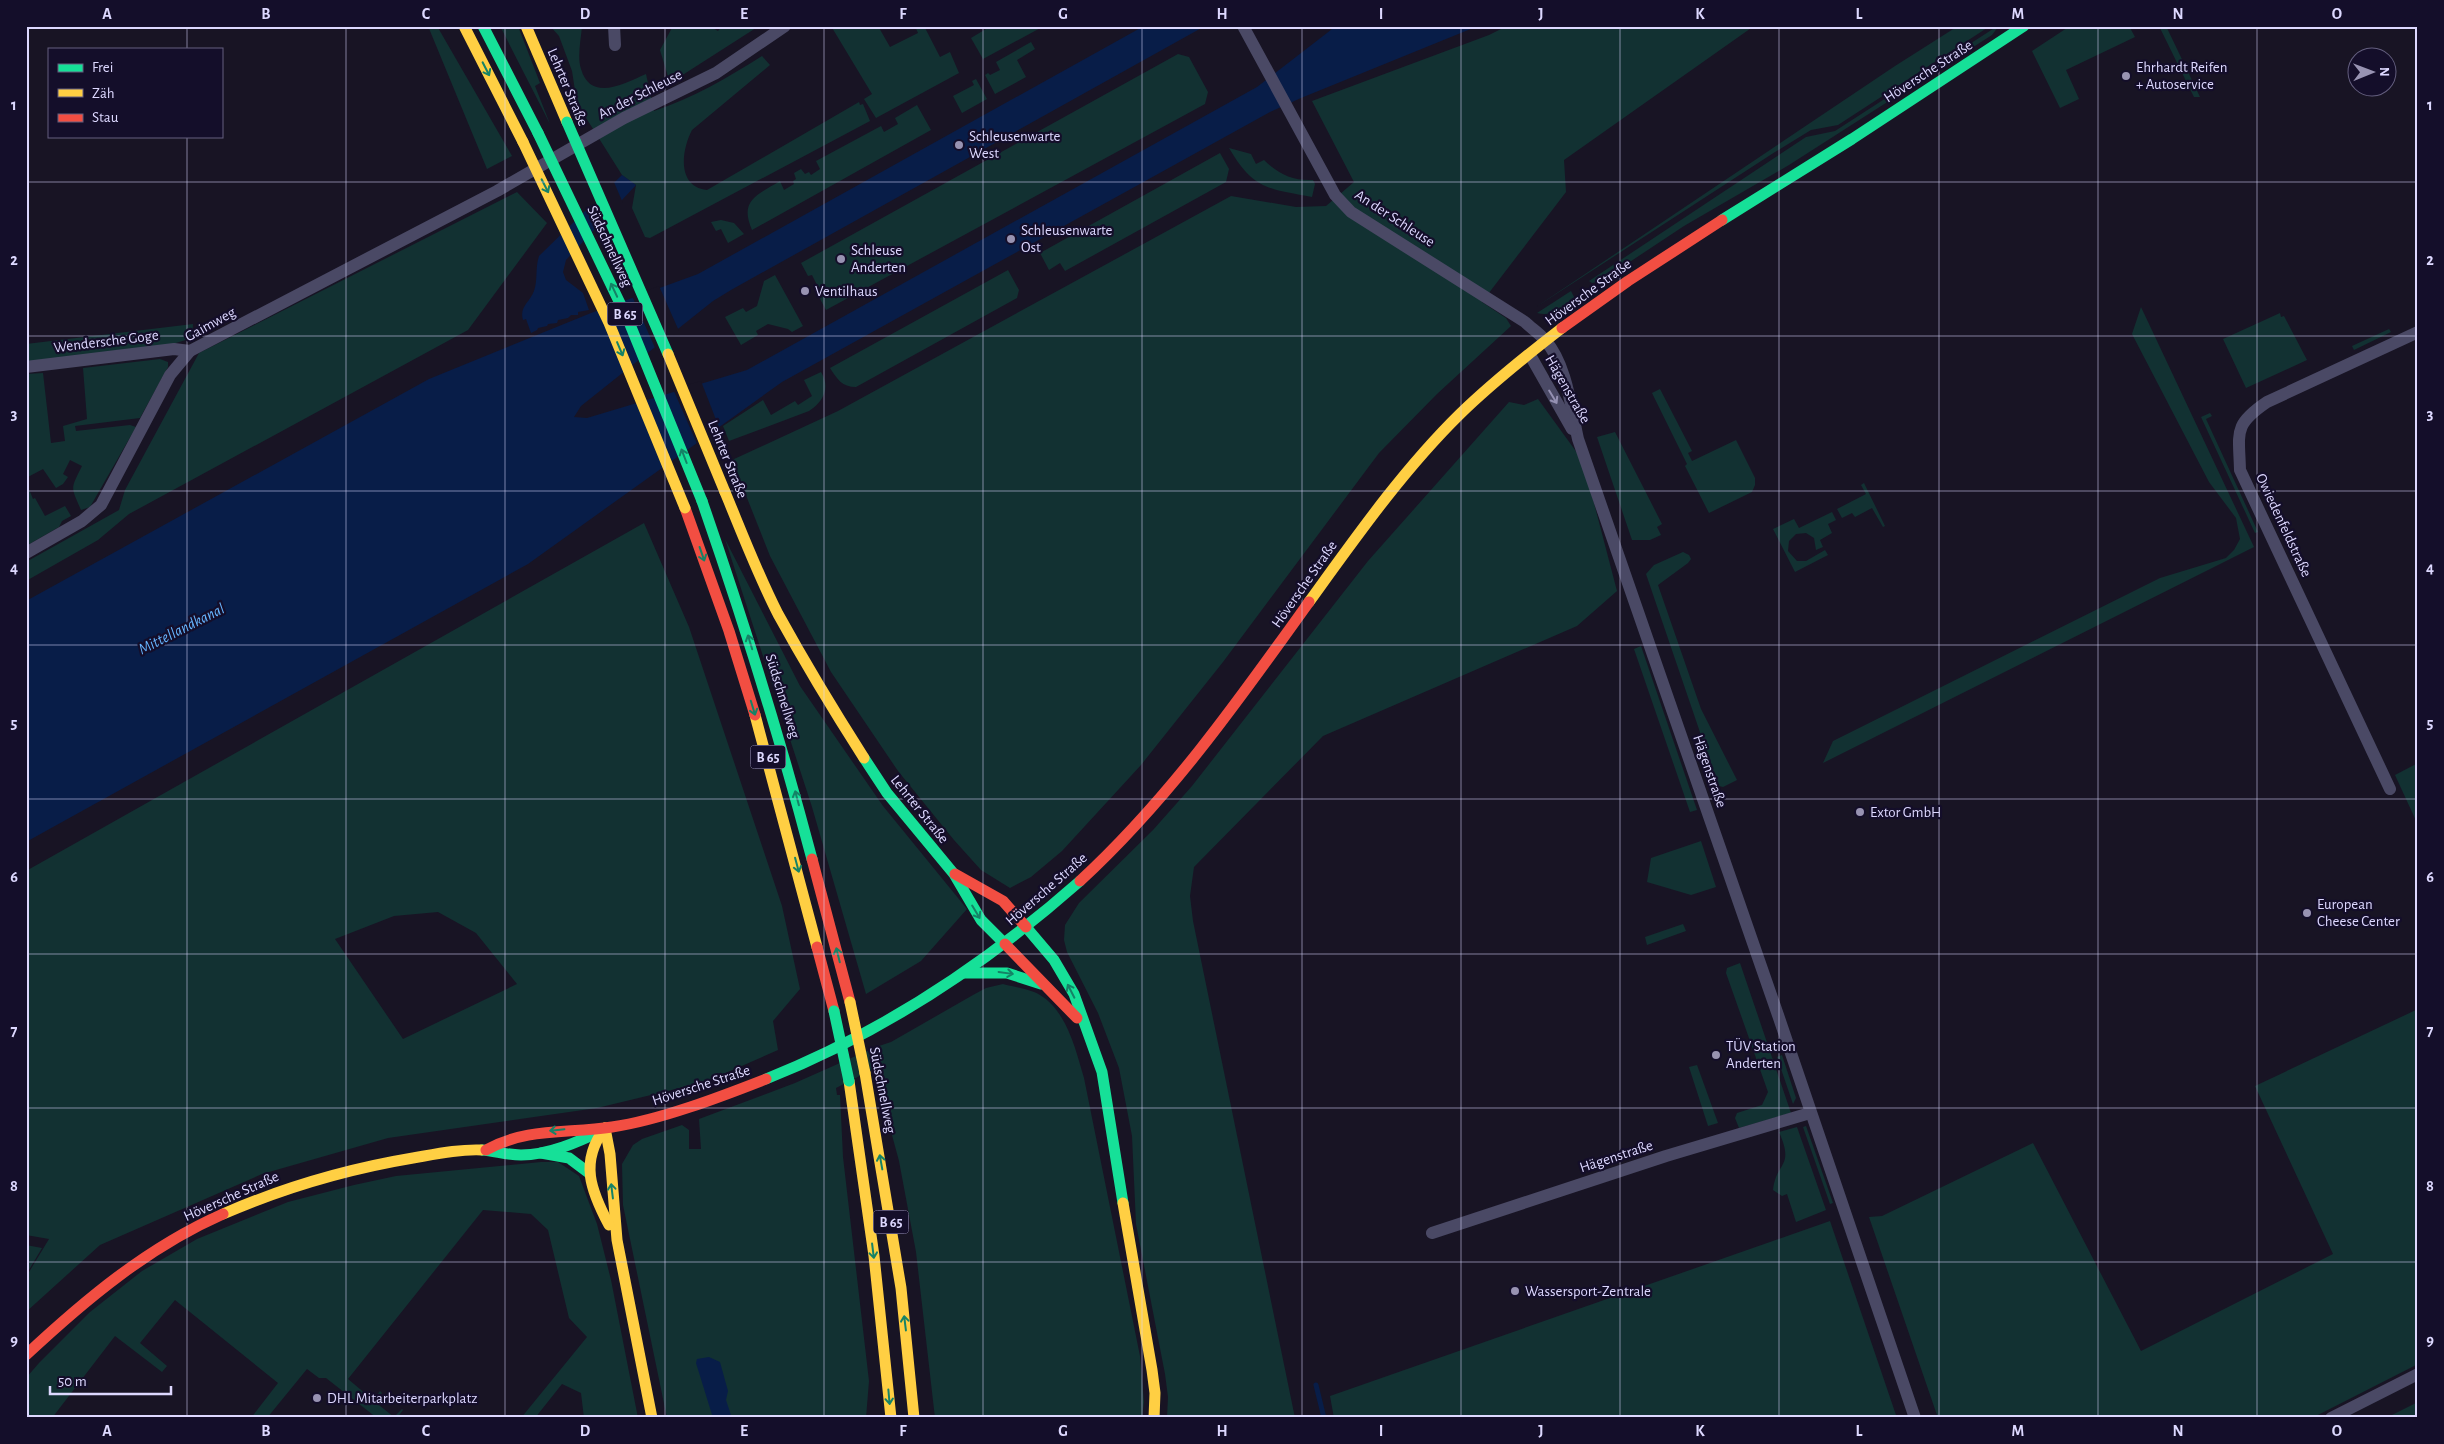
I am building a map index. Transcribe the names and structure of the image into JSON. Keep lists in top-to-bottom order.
{
  "streets": {
    "main road": [
      "Höversche Straße",
      "Lehrter Straße",
      "Südschnellweg",
      "B 65"
    ],
    "street": [
      "An der Schleuse",
      "Gaimweg",
      "Wendersche Goge",
      "Hägenstraße",
      "Owiedenfeldstraße"
    ]
  },
  "crossings": [
    ["Höversche Straße", "Lehrter Straße"],
    ["Höversche Straße", "An der Schleuse"],
    ["Höversche Straße", "Hägenstraße"],
    ["An der Schleuse", "Gaimweg"],
    ["An der Schleuse", "Hägenstraße"],
    ["Gaimweg", "Wendersche Goge"]
  ],
  "water": ["Mittellandkanal"],
  "places": [
    "Ehrhardt Reifen + Autoservice",
    "Schleusenwarte West",
    "Schleusenwarte Ost",
    "Schleuse Anderten",
    "Ventilhaus",
    "Extor GmbH",
    "European Cheese Center",
    "TÜV Station Anderten",
    "Wassersport-Zentrale",
    "DHL Mitarbeiterparkplatz"
  ],
  "legend": ["Frei", "Zäh", "Stau"],
  "scale_bar": "50 m",
  "north": "right",
  "grid": {
    "columns": [
      "A",
      "B",
      "C",
      "D",
      "E",
      "F",
      "G",
      "H",
      "I",
      "J",
      "K",
      "L",
      "M",
      "N",
      "O"
    ],
    "rows": [
      "1",
      "2",
      "3",
      "4",
      "5",
      "6",
      "7",
      "8",
      "9"
    ]
  }
}
